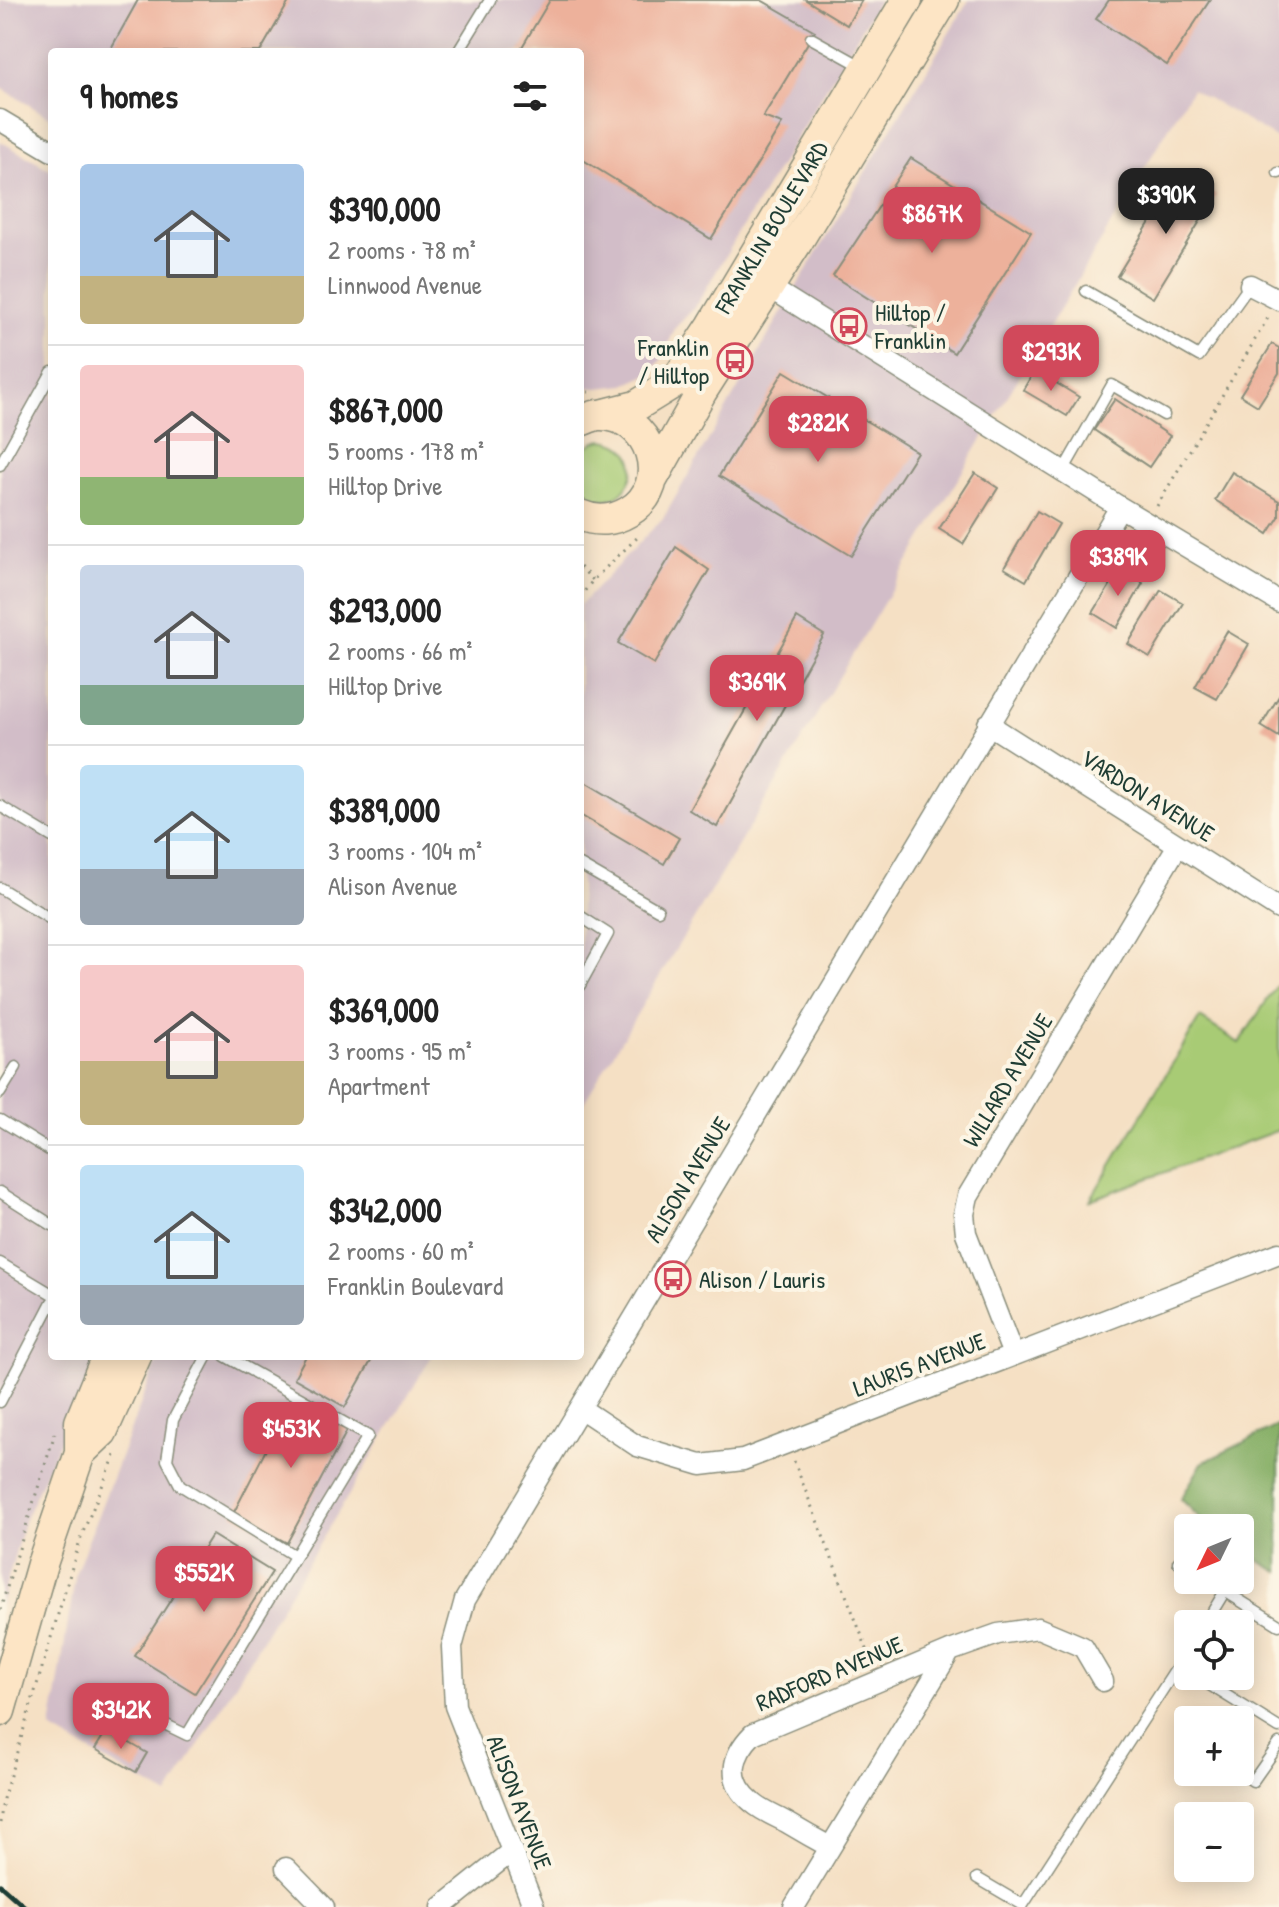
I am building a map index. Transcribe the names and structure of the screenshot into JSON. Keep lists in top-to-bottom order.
{
  "streets": {
    "main road": ["FRANKLIN BOULEVARD"],
    "street": [
      "VARDON AVENUE",
      "WILLARD AVENUE",
      "ALISON AVENUE",
      "LAURIS AVENUE",
      "RADFORD AVENUE"
    ]
  },
  "crossings": [
    ["VARDON AVENUE", "WILLARD AVENUE"],
    ["VARDON AVENUE", "ALISON AVENUE"],
    ["WILLARD AVENUE", "LAURIS AVENUE"],
    ["ALISON AVENUE", "LAURIS AVENUE"]
  ],
  "places": {
    "bus stop": ["Hilltop / Franklin", "Franklin / Hilltop", "Alison / Lauris"]
  },
  "north": "bottom left",
  "page": {
    "heading": "9 homes",
    "list": [
      {
        "name": "$390,000",
        "note": "2 rooms · 78 m² · Linnwood Avenue"
      },
      {
        "name": "$867,000",
        "note": "5 rooms · 178 m² · Hilltop Drive"
      },
      {
        "name": "$293,000",
        "note": "2 rooms · 66 m² · Hilltop Drive"
      },
      {
        "name": "$389,000",
        "note": "3 rooms · 104 m² · Alison Avenue"
      },
      {
        "name": "$369,000",
        "note": "3 rooms · 95 m² · Apartment"
      },
      {
        "name": "$342,000",
        "note": "2 rooms · 60 m² · Franklin Boulevard"
      }
    ],
    "price": [
      "$390K",
      "$867K",
      "$293K",
      "$282K",
      "$389K",
      "$369K",
      "$453K",
      "$552K",
      "$342K"
    ],
    "map_buttons": ["+", "−"]
  }
}
